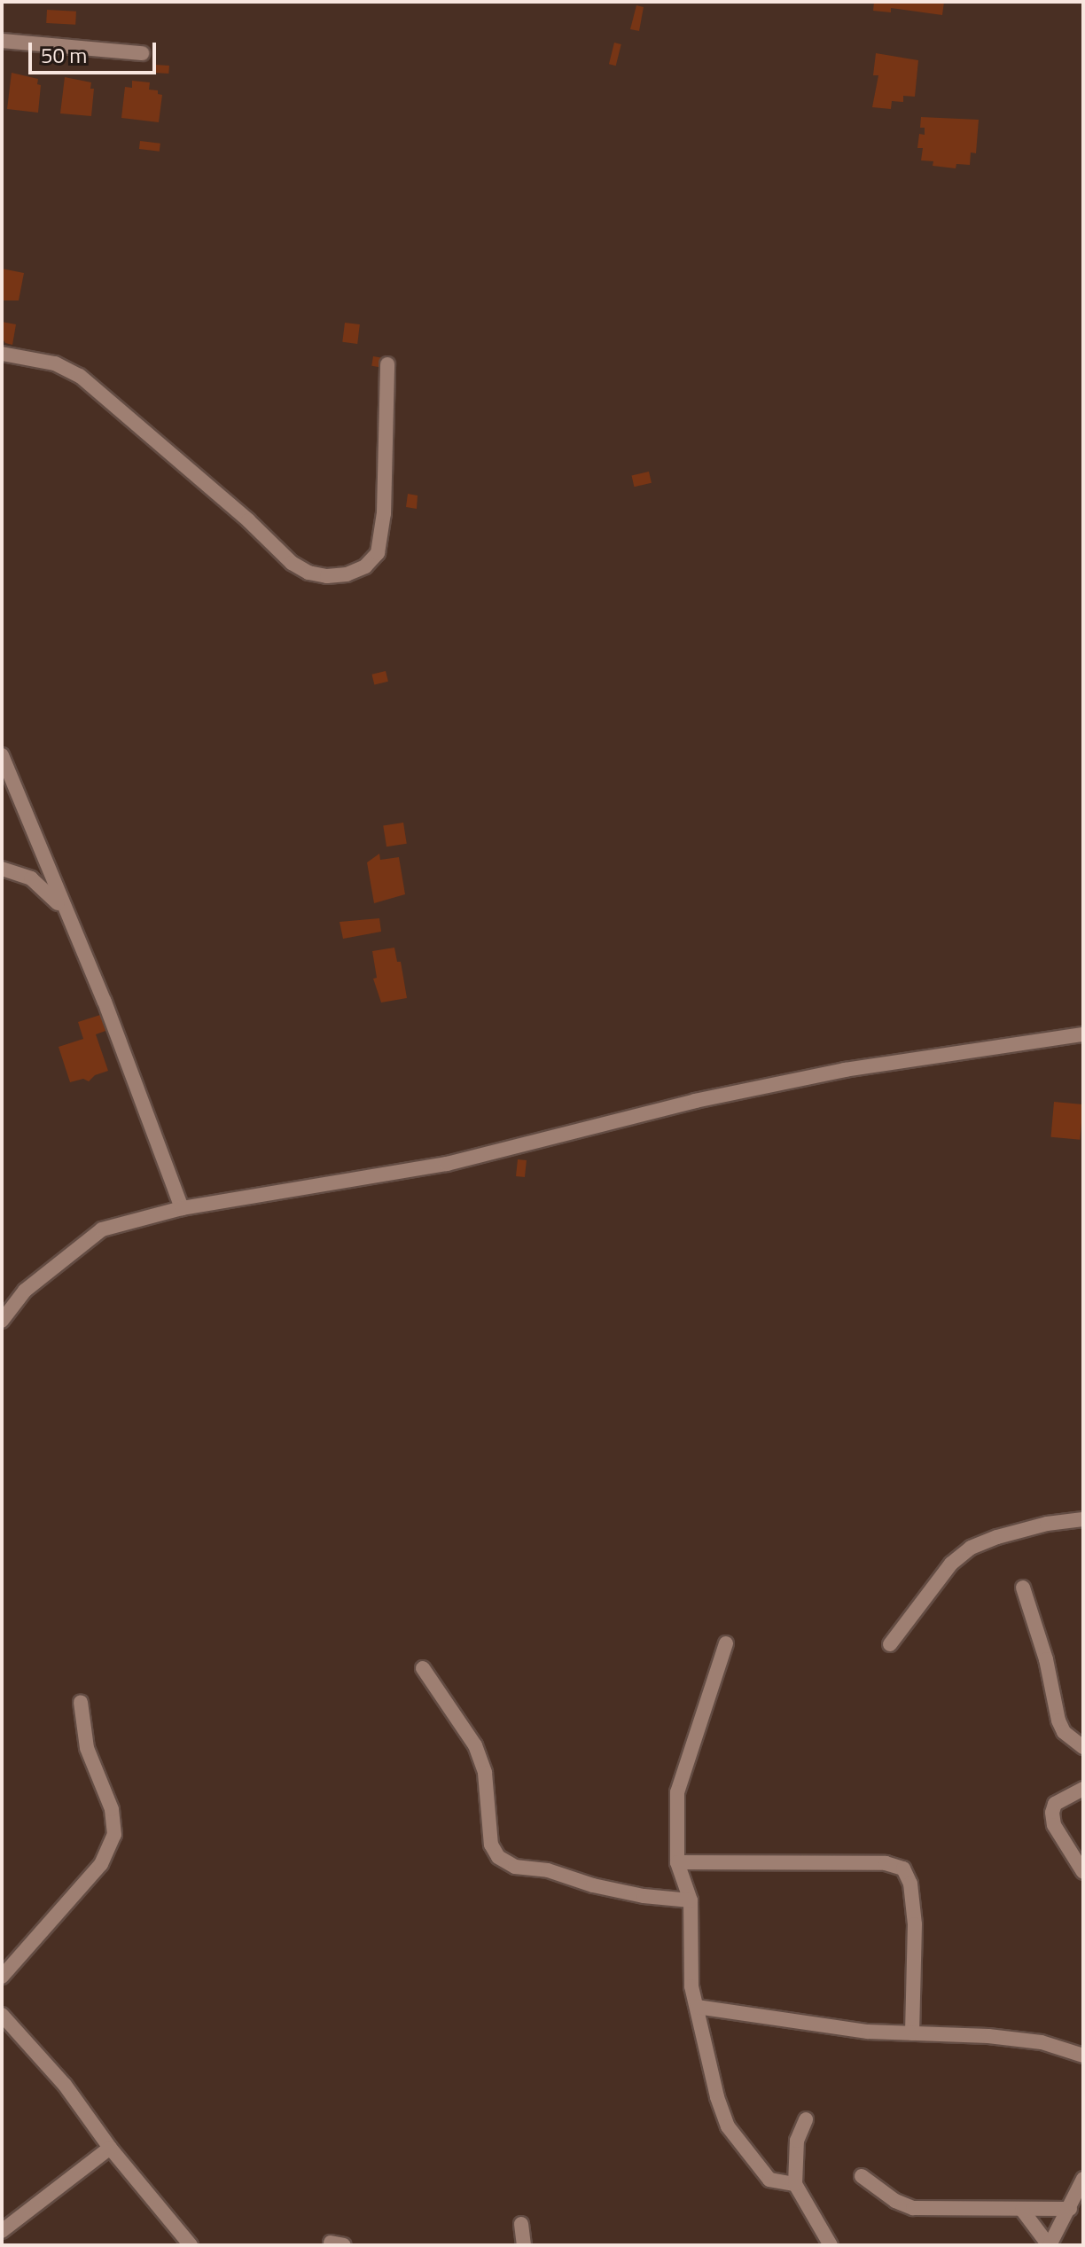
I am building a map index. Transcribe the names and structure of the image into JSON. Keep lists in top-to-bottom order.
{
  "scale_bar": "50 m"
}
